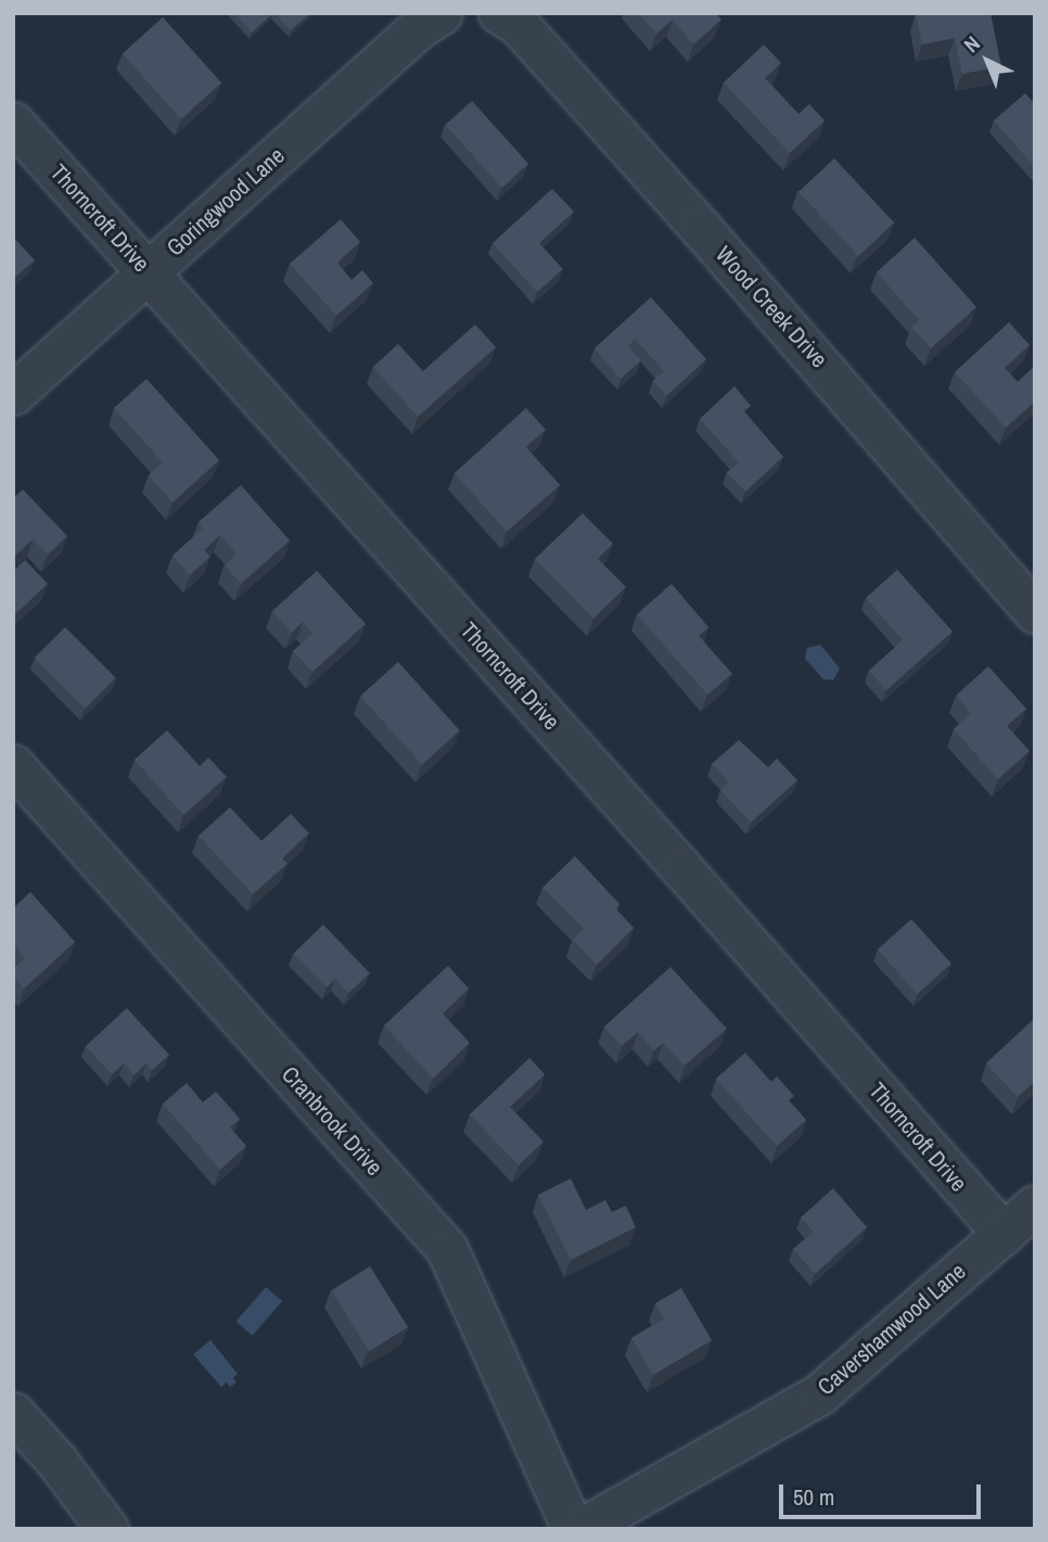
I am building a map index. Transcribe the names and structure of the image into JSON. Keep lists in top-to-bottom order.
{
  "streets": {
    "street": [
      "Goringwood Lane",
      "Thorncroft Drive",
      "Wood Creek Drive",
      "Cranbrook Drive",
      "Cavershamwood Lane"
    ]
  },
  "crossings": [
    ["Goringwood Lane", "Thorncroft Drive"],
    ["Thorncroft Drive", "Cavershamwood Lane"]
  ],
  "scale_bar": "50 m",
  "north": "top left"
}
